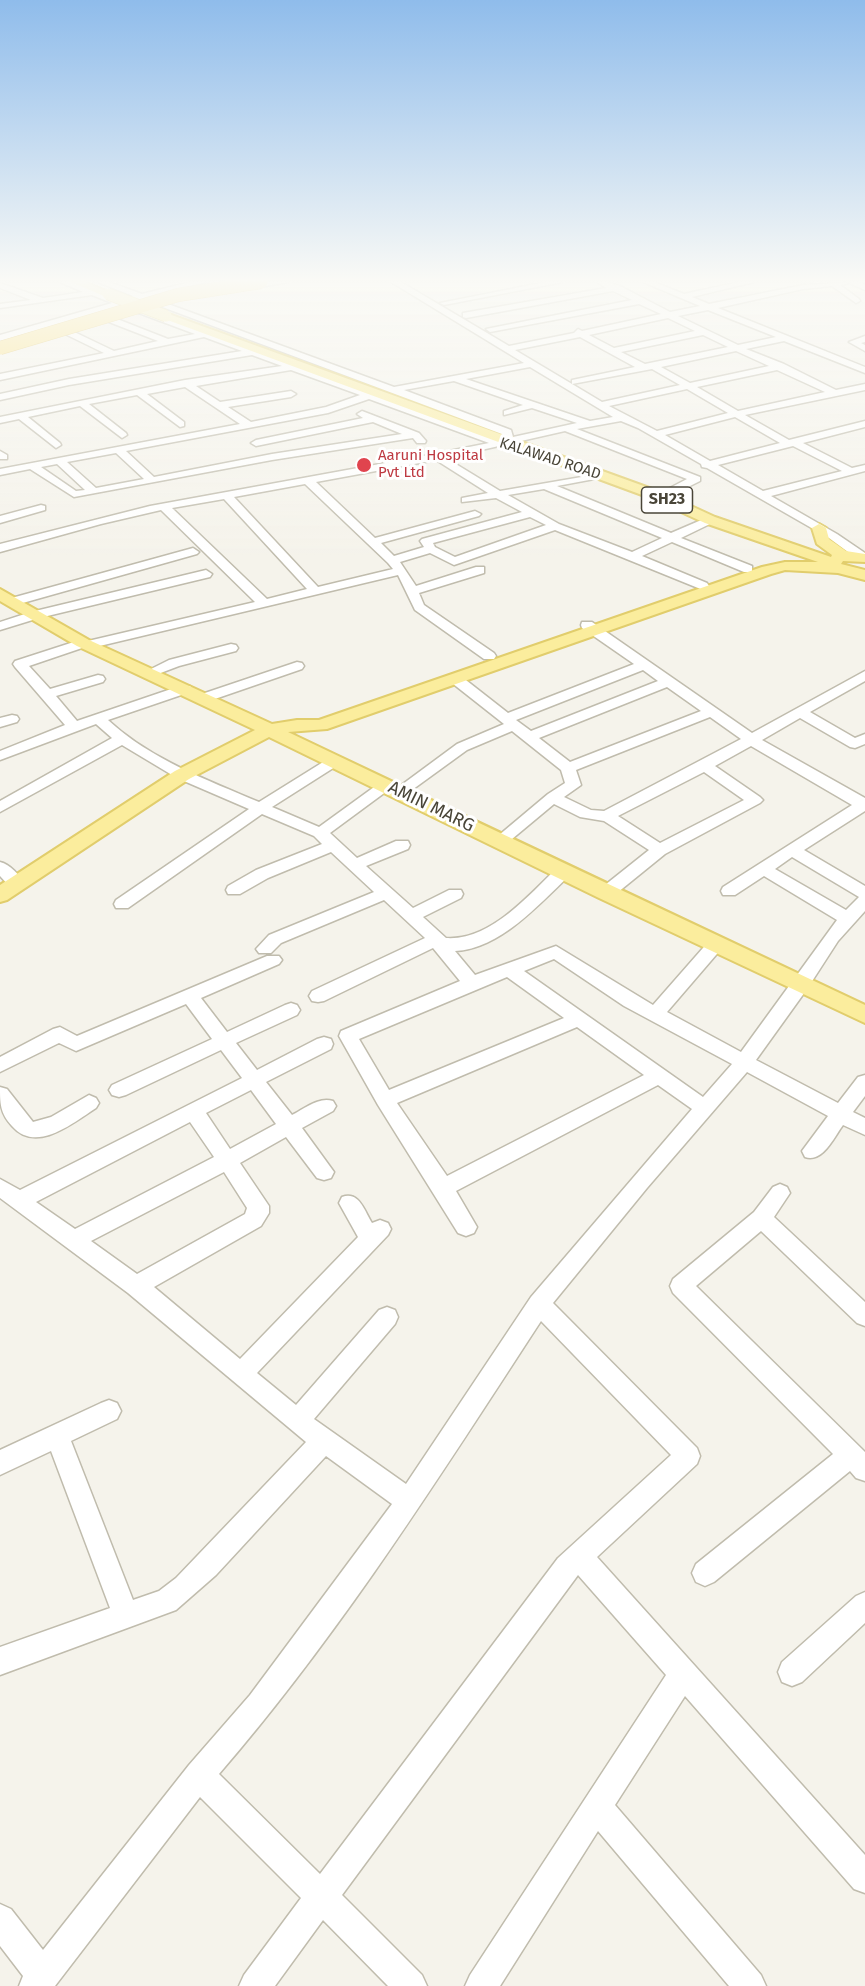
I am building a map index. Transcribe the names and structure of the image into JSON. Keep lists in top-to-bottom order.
{
  "streets": {
    "main road": ["KALAWAD ROAD", "SH23", "AMIN MARG"]
  },
  "places": ["Aaruni Hospital Pvt Ltd"]
}
